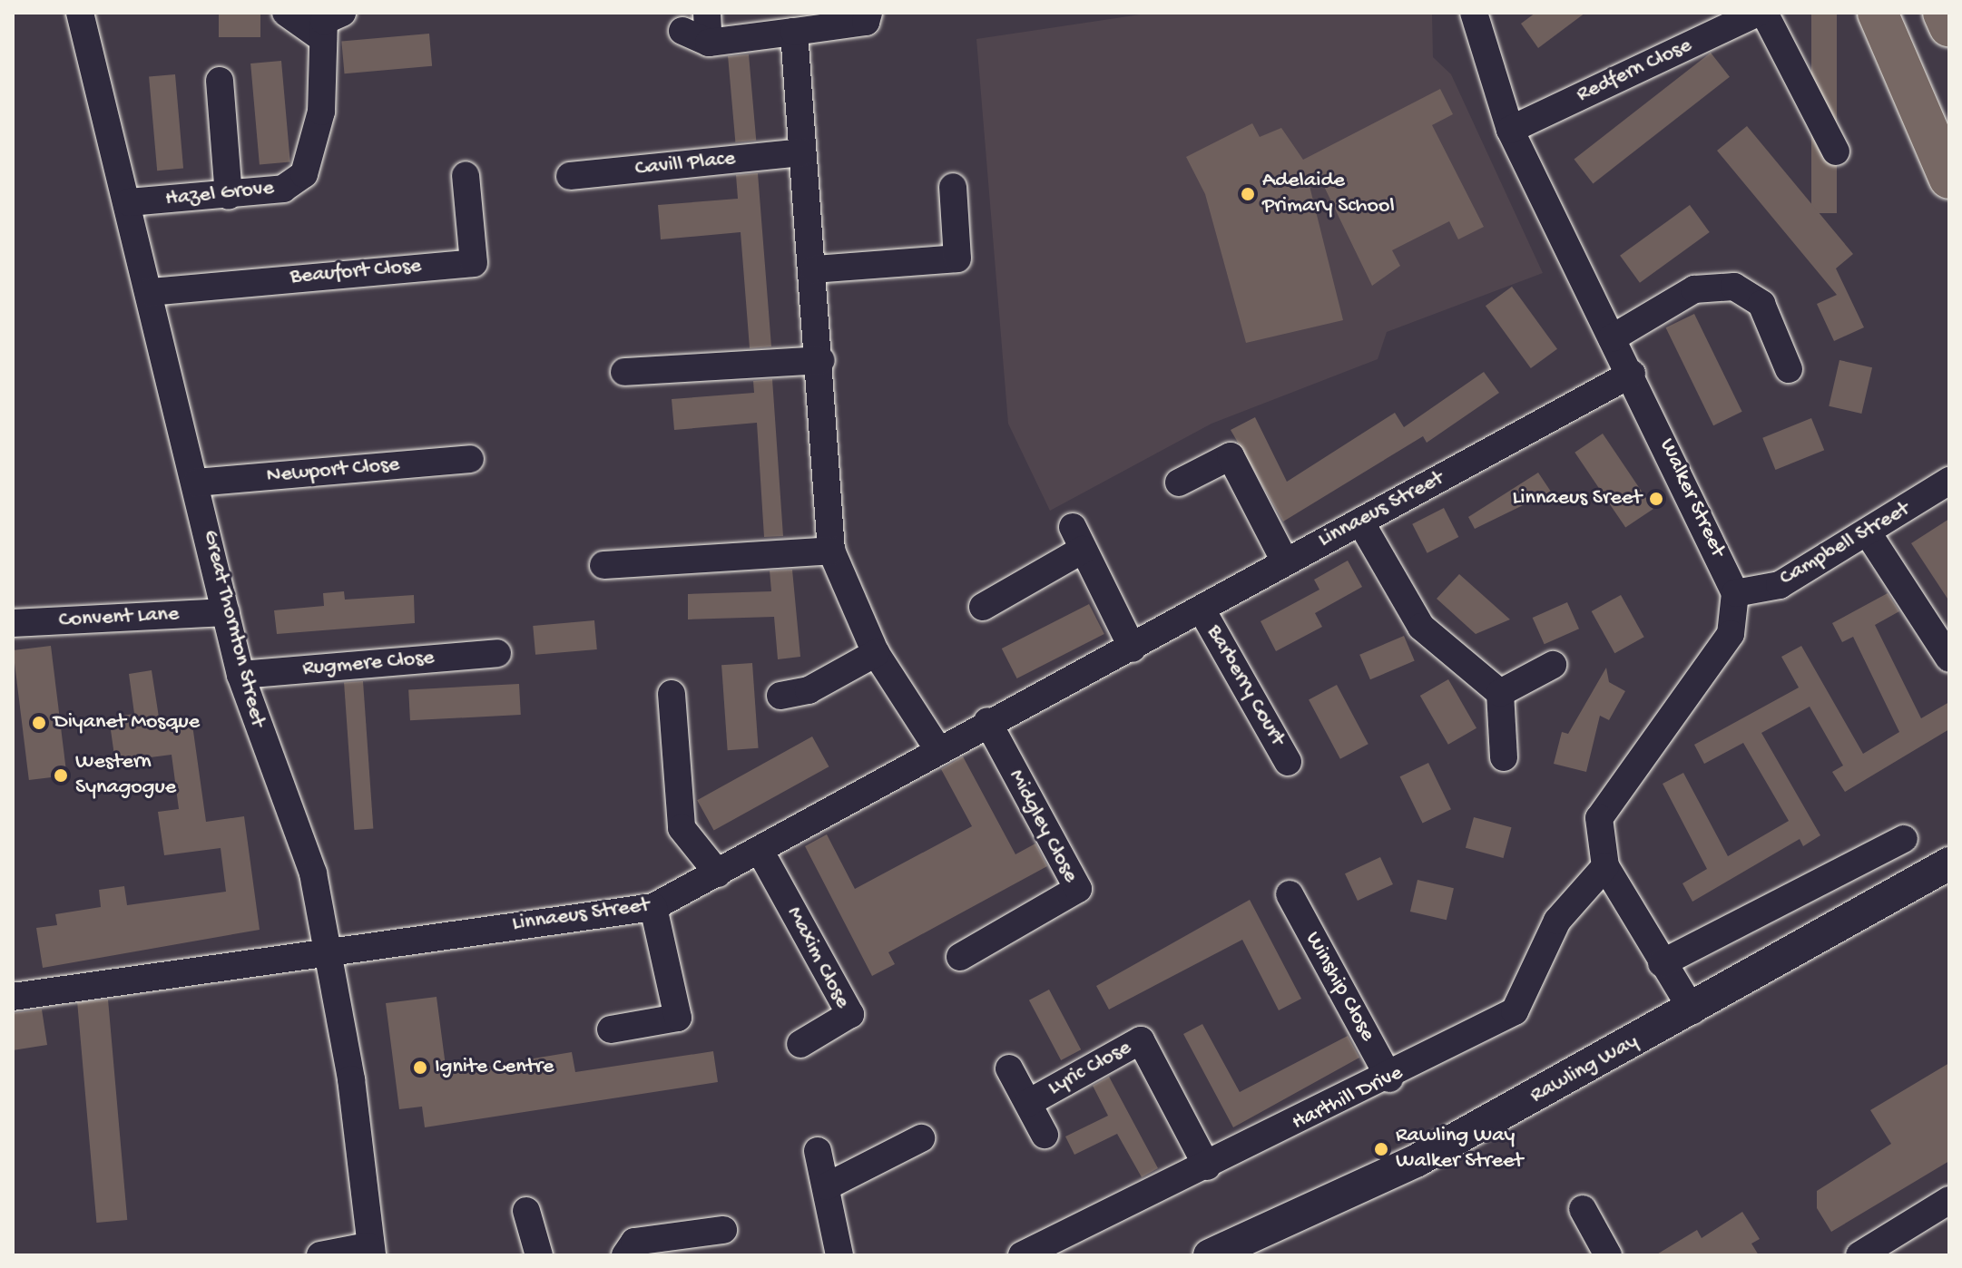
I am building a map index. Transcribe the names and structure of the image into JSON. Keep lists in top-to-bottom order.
{
  "streets": {
    "street": [
      "Redfern Close",
      "Cavill Place",
      "Hazel Grove",
      "Beaufort Close",
      "Newport Close",
      "Walker Street",
      "Linnaeus Street",
      "Campbell Street",
      "Convent Lane",
      "Great Thornton Street",
      "Rugmere Close",
      "Barberry Court",
      "Midgley Close",
      "Maxim Close",
      "Winship Close",
      "Lyric Close",
      "Rawling Way",
      "Harthill Drive"
    ]
  },
  "crossings": [
    ["Redfern Close", "Walker Street"],
    ["Hazel Grove", "Great Thornton Street"],
    ["Beaufort Close", "Great Thornton Street"],
    ["Newport Close", "Great Thornton Street"],
    ["Walker Street", "Linnaeus Street"],
    ["Walker Street", "Campbell Street"],
    ["Linnaeus Street", "Great Thornton Street"],
    ["Linnaeus Street", "Barberry Court"],
    ["Linnaeus Street", "Midgley Close"],
    ["Linnaeus Street", "Maxim Close"],
    ["Convent Lane", "Great Thornton Street"],
    ["Great Thornton Street", "Rugmere Close"],
    ["Winship Close", "Harthill Drive"],
    ["Lyric Close", "Harthill Drive"]
  ],
  "places": [
    "Adelaide Primary School",
    "Linnaeus Sreet",
    "Diyanet Mosque",
    "Western Synagogue",
    "Ignite Centre",
    "Rawling Way Walker Street"
  ]
}
